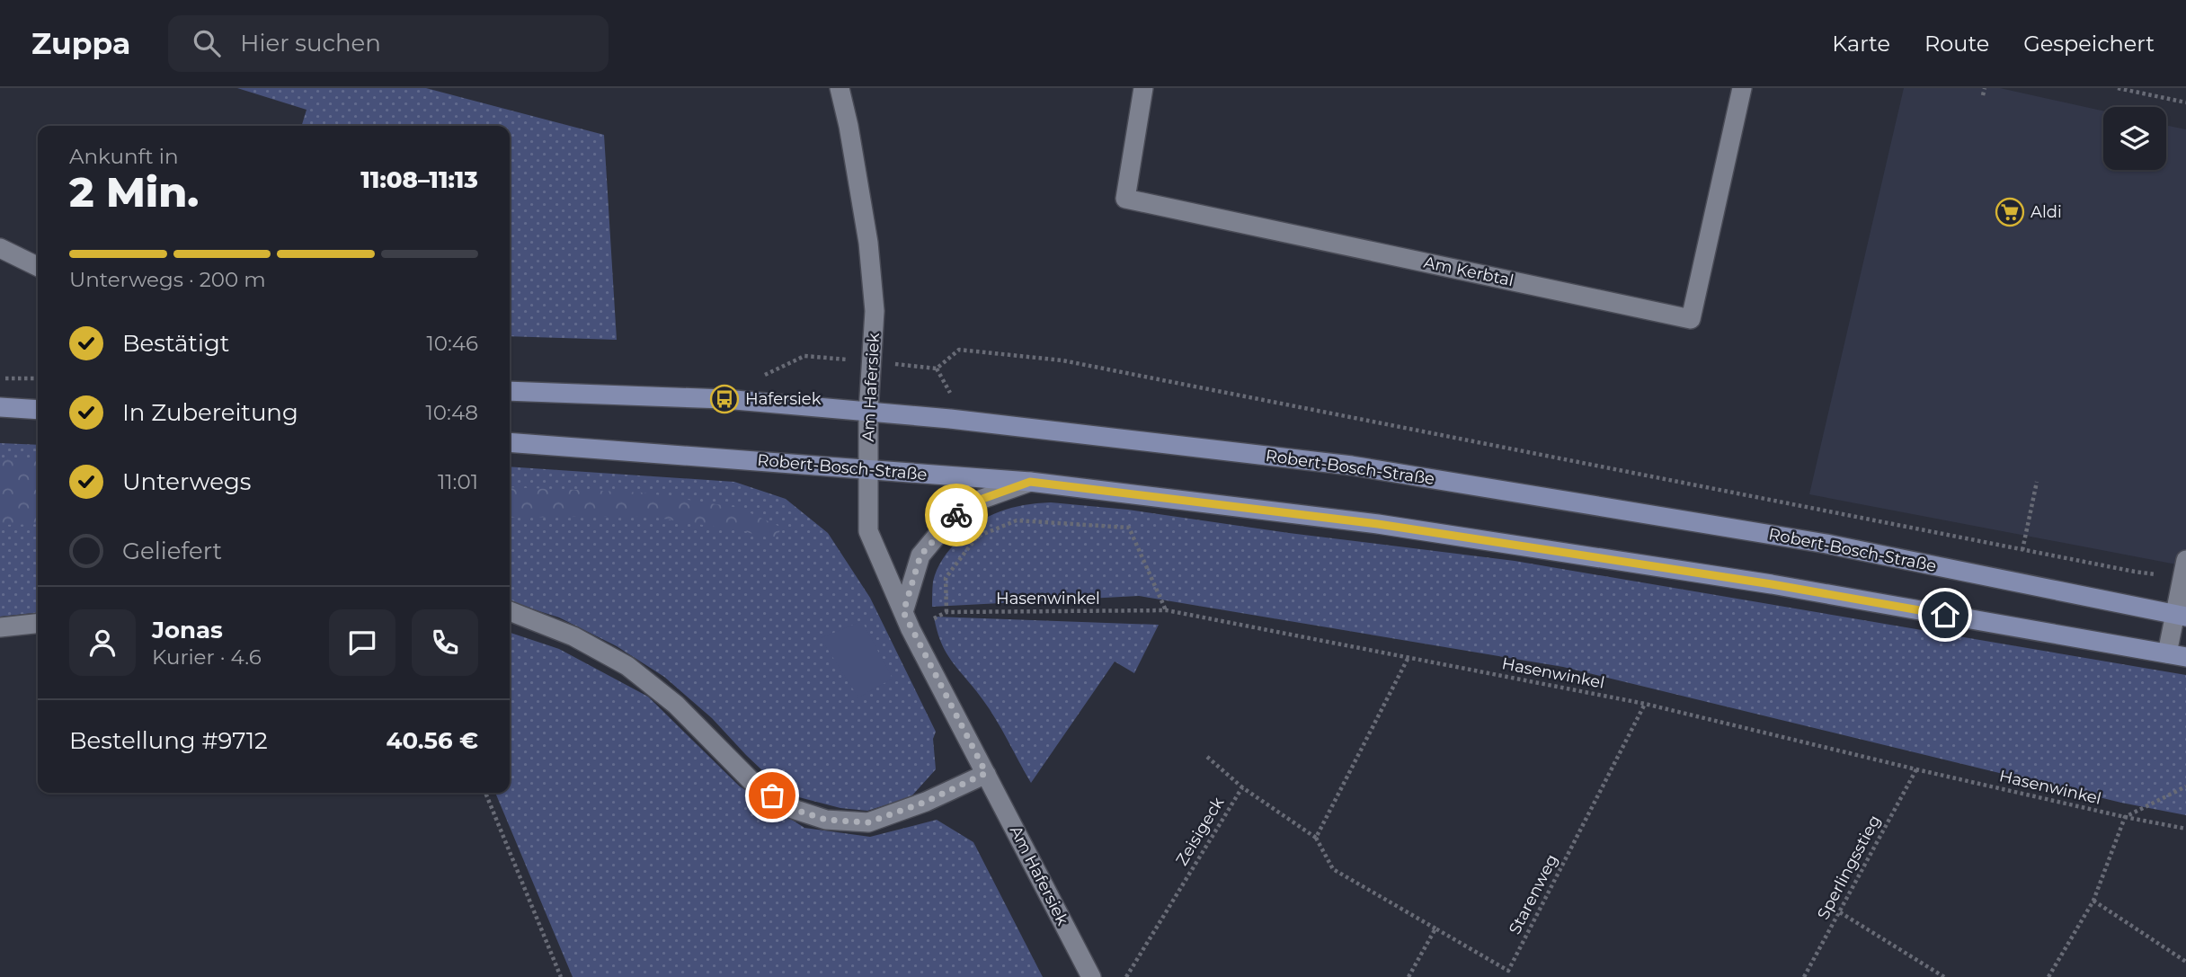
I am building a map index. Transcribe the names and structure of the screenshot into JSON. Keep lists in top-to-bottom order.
{
  "streets": {
    "main road": ["Robert-Bosch-Straße"],
    "street": ["Am Kerbtal", "Am Hafersiek"],
    "path": [
      "Hasenwinkel",
      "Zeisigeck",
      "Sperlingsstieg",
      "Starenweg"
    ]
  },
  "crossings": [
    ["Am Hafersiek", "Robert-Bosch-Straße"],
    ["Am Hafersiek", "Hasenwinkel"],
    ["Hasenwinkel", "Sperlingsstieg"],
    ["Hasenwinkel", "Starenweg"]
  ],
  "places": {
    "supermarket": ["Aldi"],
    "bus stop": ["Hafersiek"]
  },
  "page": {
    "header": "Zuppa",
    "search": "Hier suchen",
    "nav": ["Karte", "Route", "Gespeichert"],
    "heading": ["2 Min.", "Ankunft in", "11:08–11:13"],
    "panel": [
      "Jonas",
      "Kurier · 4.6",
      "Bestellung #9712",
      "40.56 €"
    ],
    "bar": "Unterwegs · 200 m",
    "list": [
      ["Bestätigt", "10:46"],
      ["In Zubereitung", "10:48"],
      ["Unterwegs", "11:01"],
      "Geliefert"
    ]
  }
}
